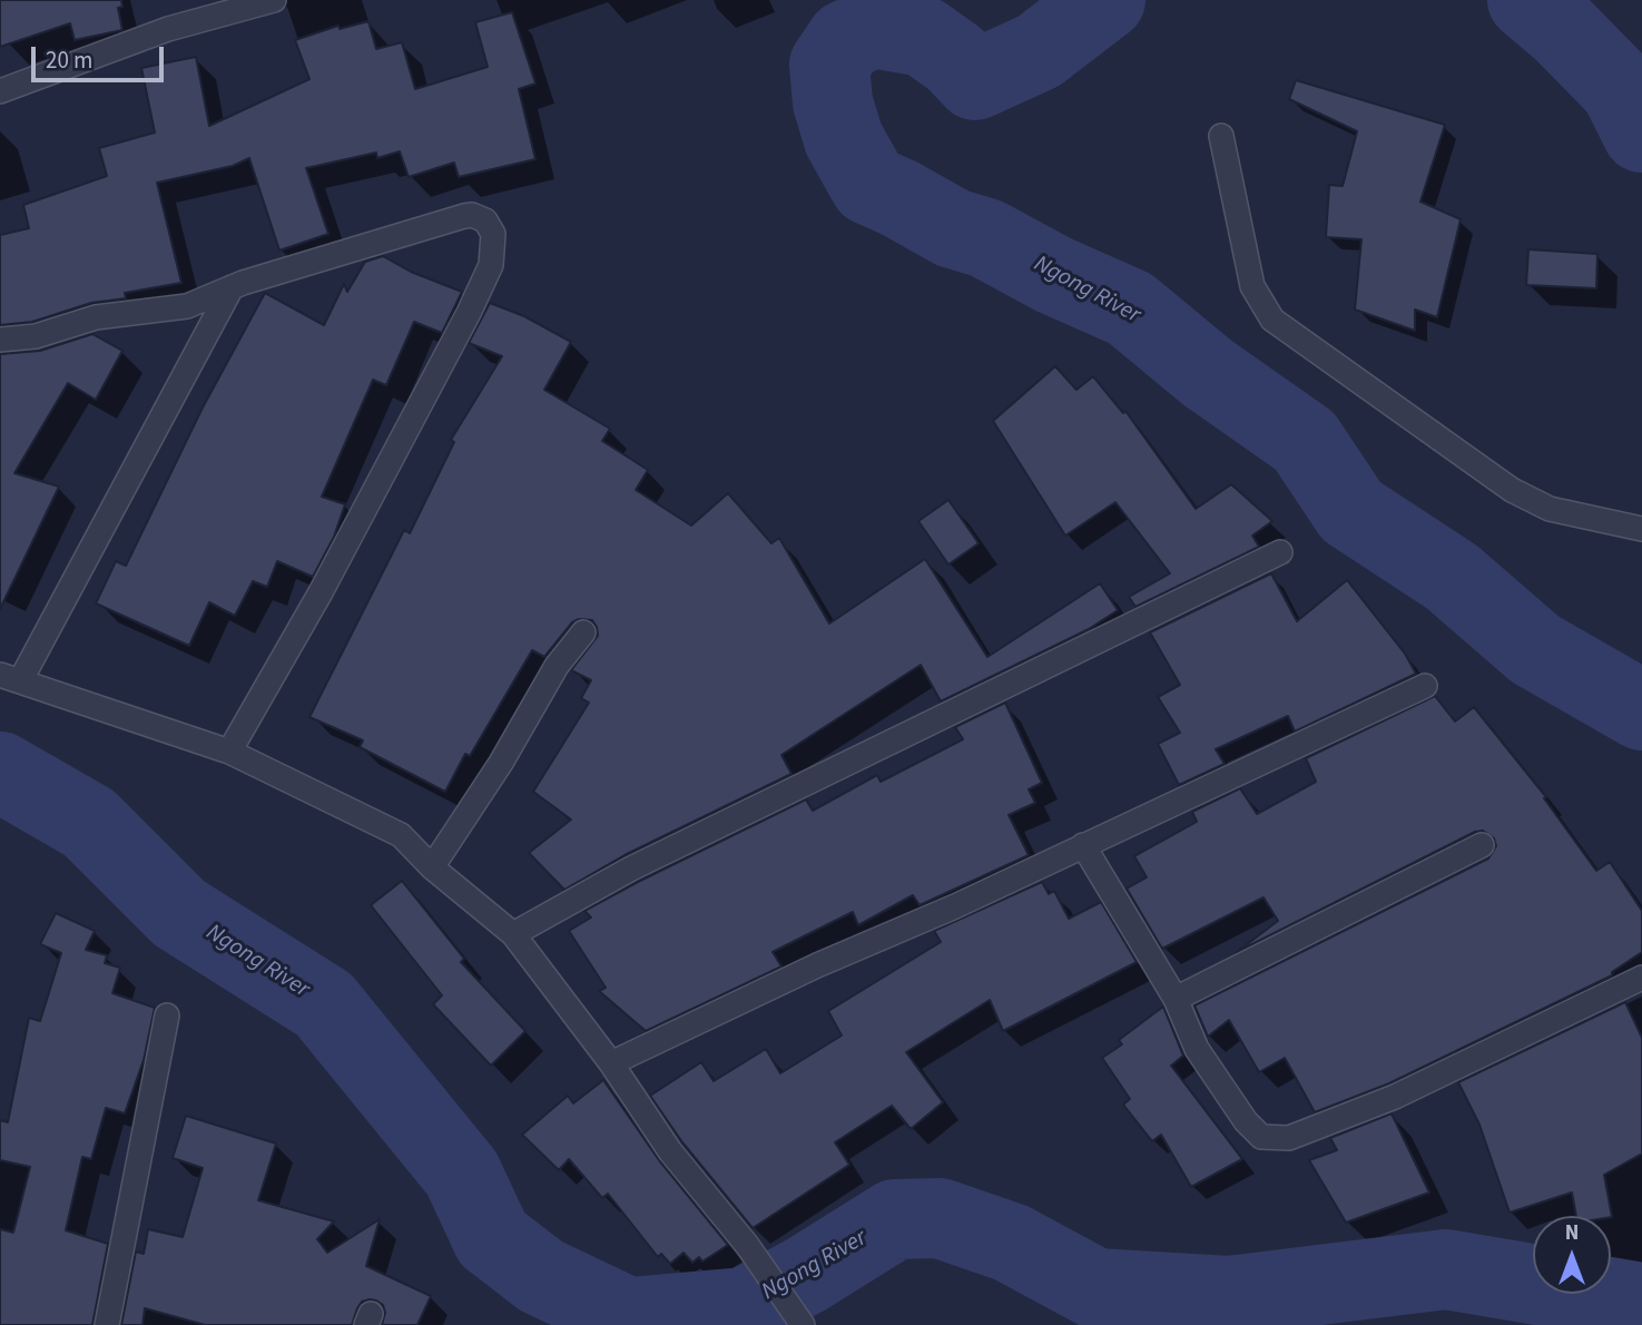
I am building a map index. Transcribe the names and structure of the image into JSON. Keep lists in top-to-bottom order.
{
  "water": ["Ngong River"],
  "scale_bar": "20 m",
  "north": "top"
}
